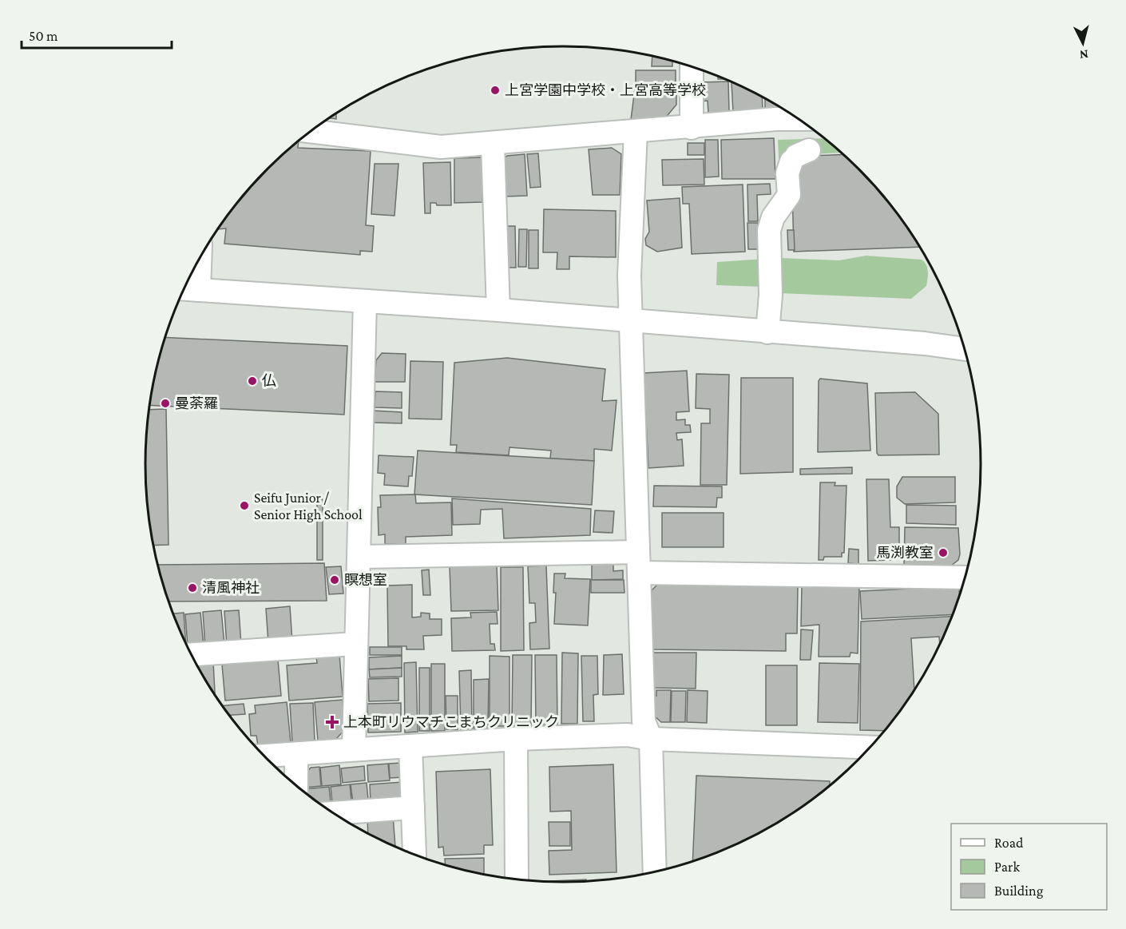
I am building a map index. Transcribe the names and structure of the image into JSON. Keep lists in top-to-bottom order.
{
  "places": {
    "other": [
      "上宮学園中学校・上宮高等学校",
      "仏",
      "曼荼羅",
      "Seifu Junior / Senior High School",
      "馬渕教室",
      "瞑想室",
      "清風神社"
    ],
    "health": ["上本町リウマチこまちクリニック"]
  },
  "legend": ["Road", "Park", "Building"],
  "scale_bar": "50 m",
  "north": "bottom"
}
